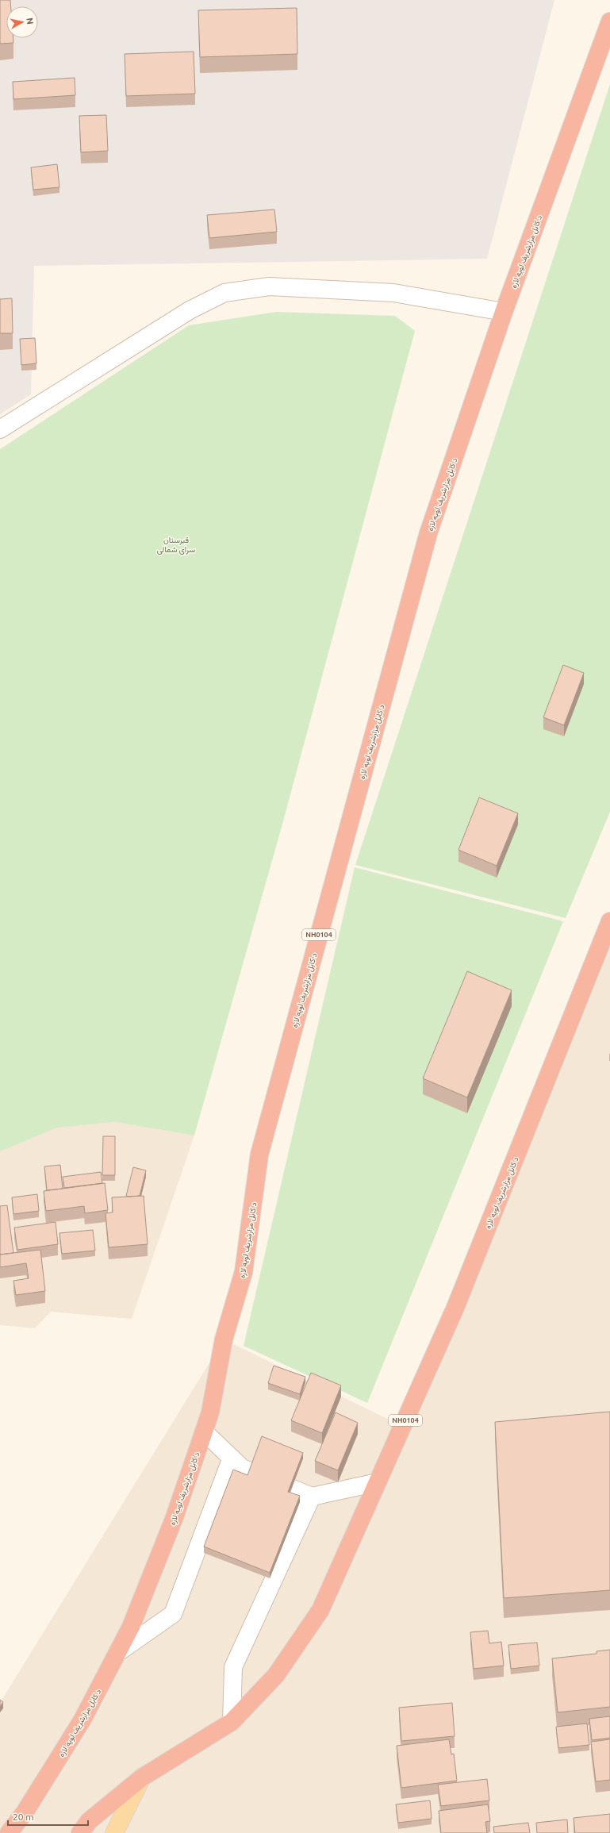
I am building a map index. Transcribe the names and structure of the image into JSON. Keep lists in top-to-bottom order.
{
  "streets": {
    "highway": ["د کابل مزارشریف لویه لاره", "NH0104"]
  },
  "parks": ["قبرستان سرای شمالی"],
  "scale_bar": "20 m",
  "north": "right"
}
